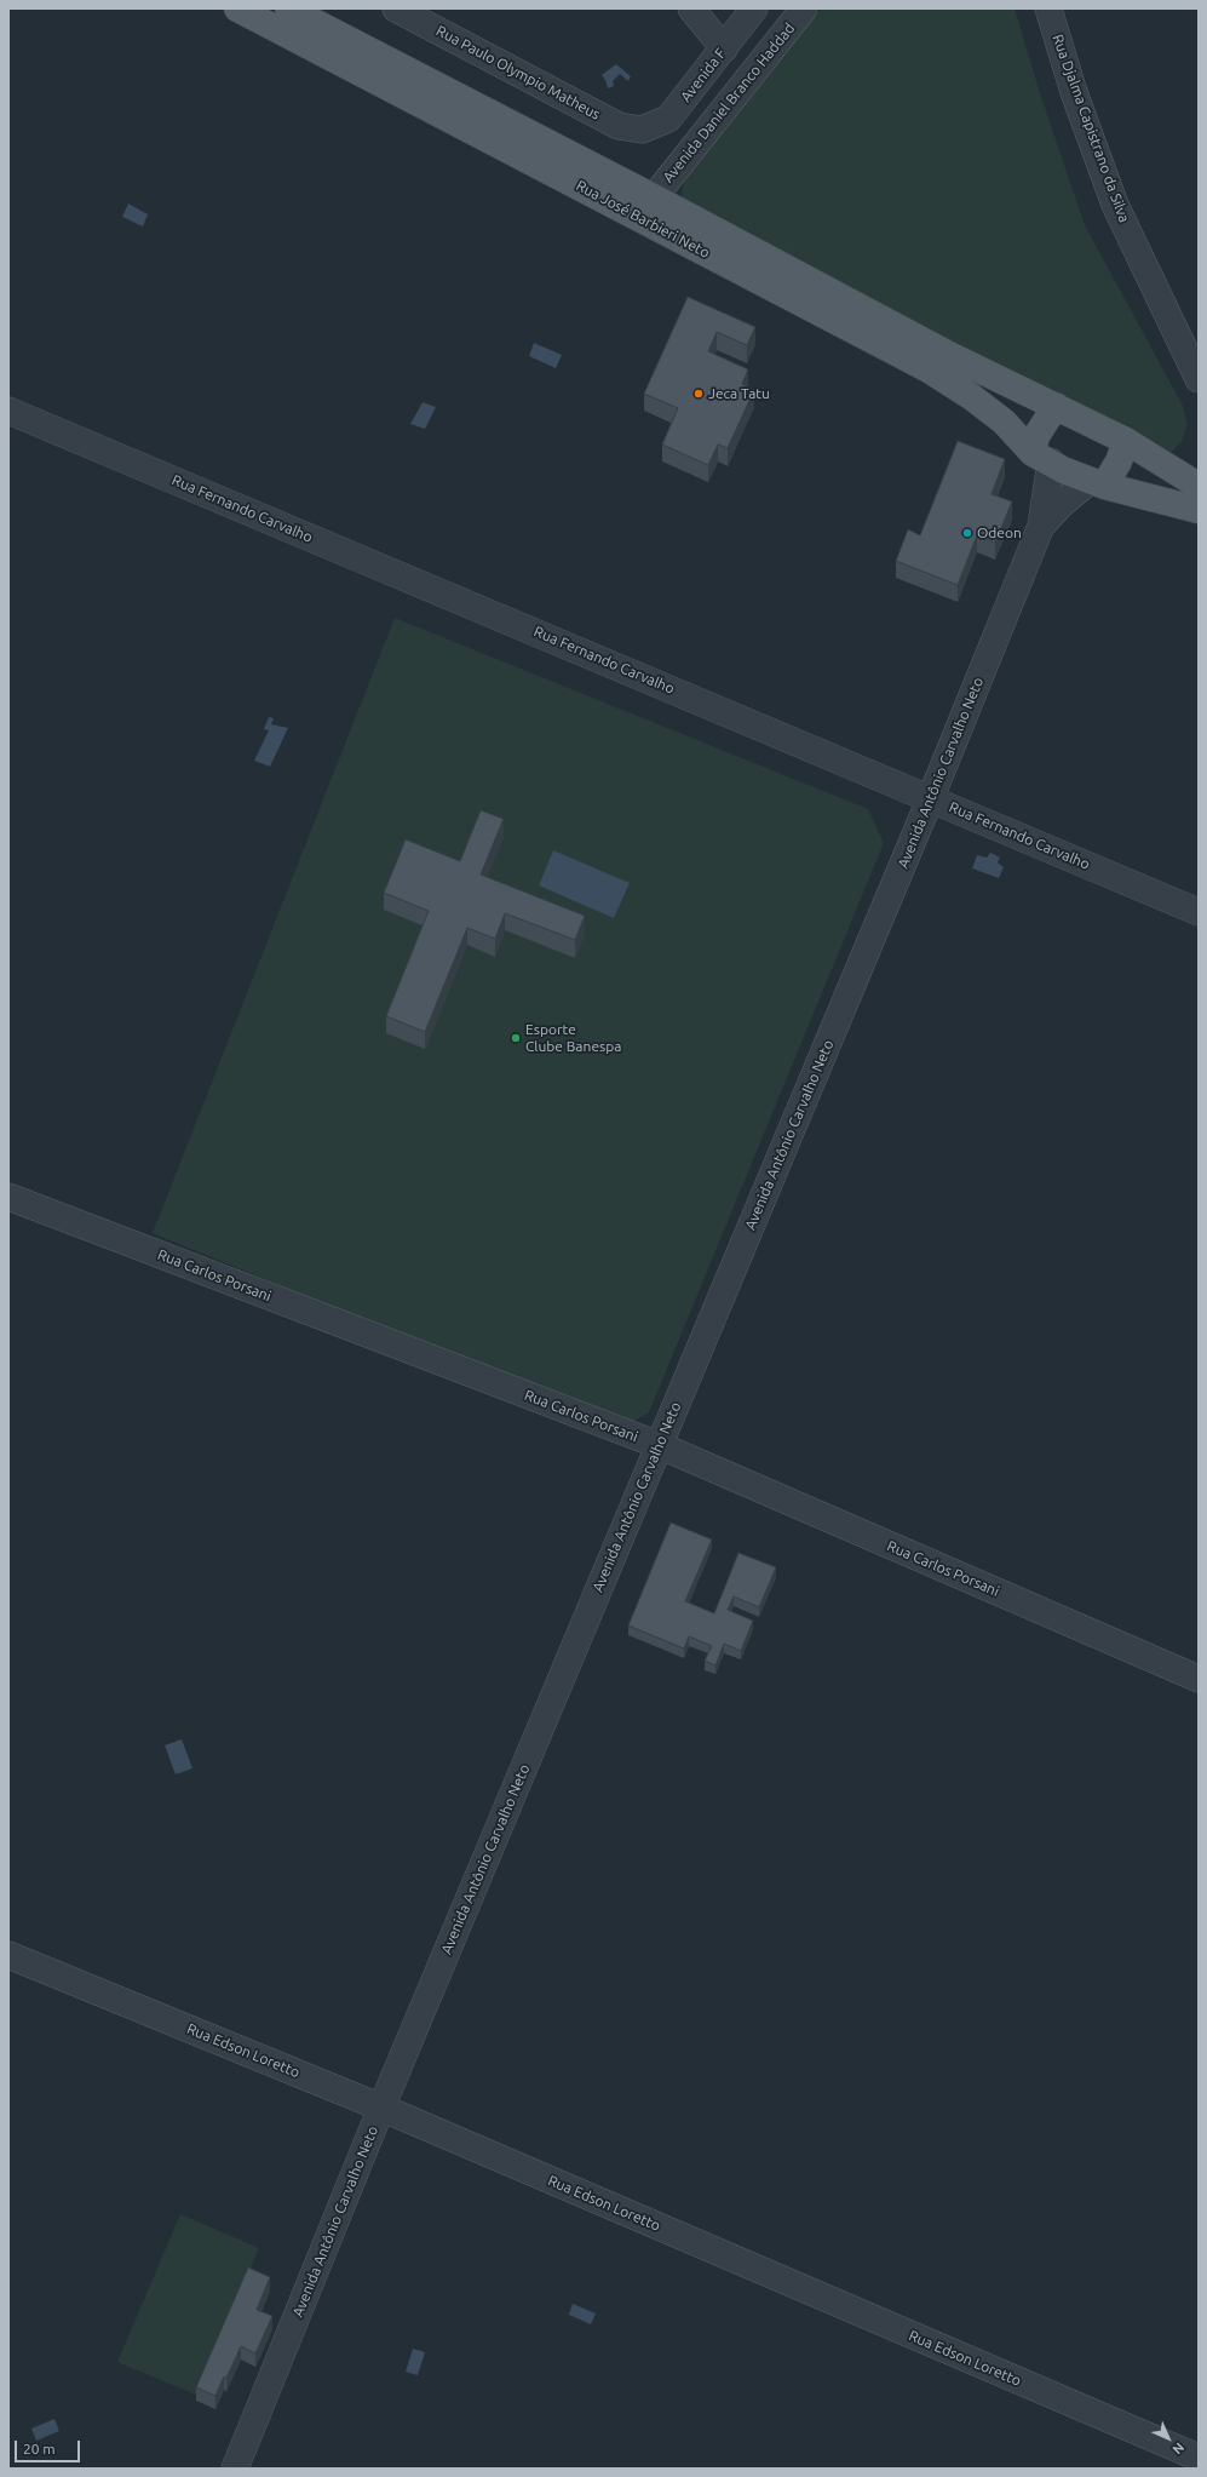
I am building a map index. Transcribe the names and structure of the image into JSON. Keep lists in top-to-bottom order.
{
  "streets": {
    "main road": ["Rua José Barbieri Neto"],
    "street": [
      "Rua Paulo Olympio Matheus",
      "Avenida F",
      "Avenida Daniel Branco Haddad",
      "Rua Djalma Capistrano da Silva",
      "Rua Fernando Carvalho",
      "Avenida Antônio Carvalho Neto",
      "Rua Carlos Porsani",
      "Rua Edson Loretto"
    ]
  },
  "crossings": [
    ["Rua Paulo Olympio Matheus", "Avenida F"],
    ["Avenida Daniel Branco Haddad", "Rua José Barbieri Neto"],
    ["Rua Fernando Carvalho", "Avenida Antônio Carvalho Neto"],
    ["Avenida Antônio Carvalho Neto", "Rua Carlos Porsani"],
    ["Avenida Antônio Carvalho Neto", "Rua Edson Loretto"]
  ],
  "places": ["Jeca Tatu", "Odeon", "Esporte Clube Banespa"],
  "scale_bar": "20 m",
  "north": "bottom right"
}
